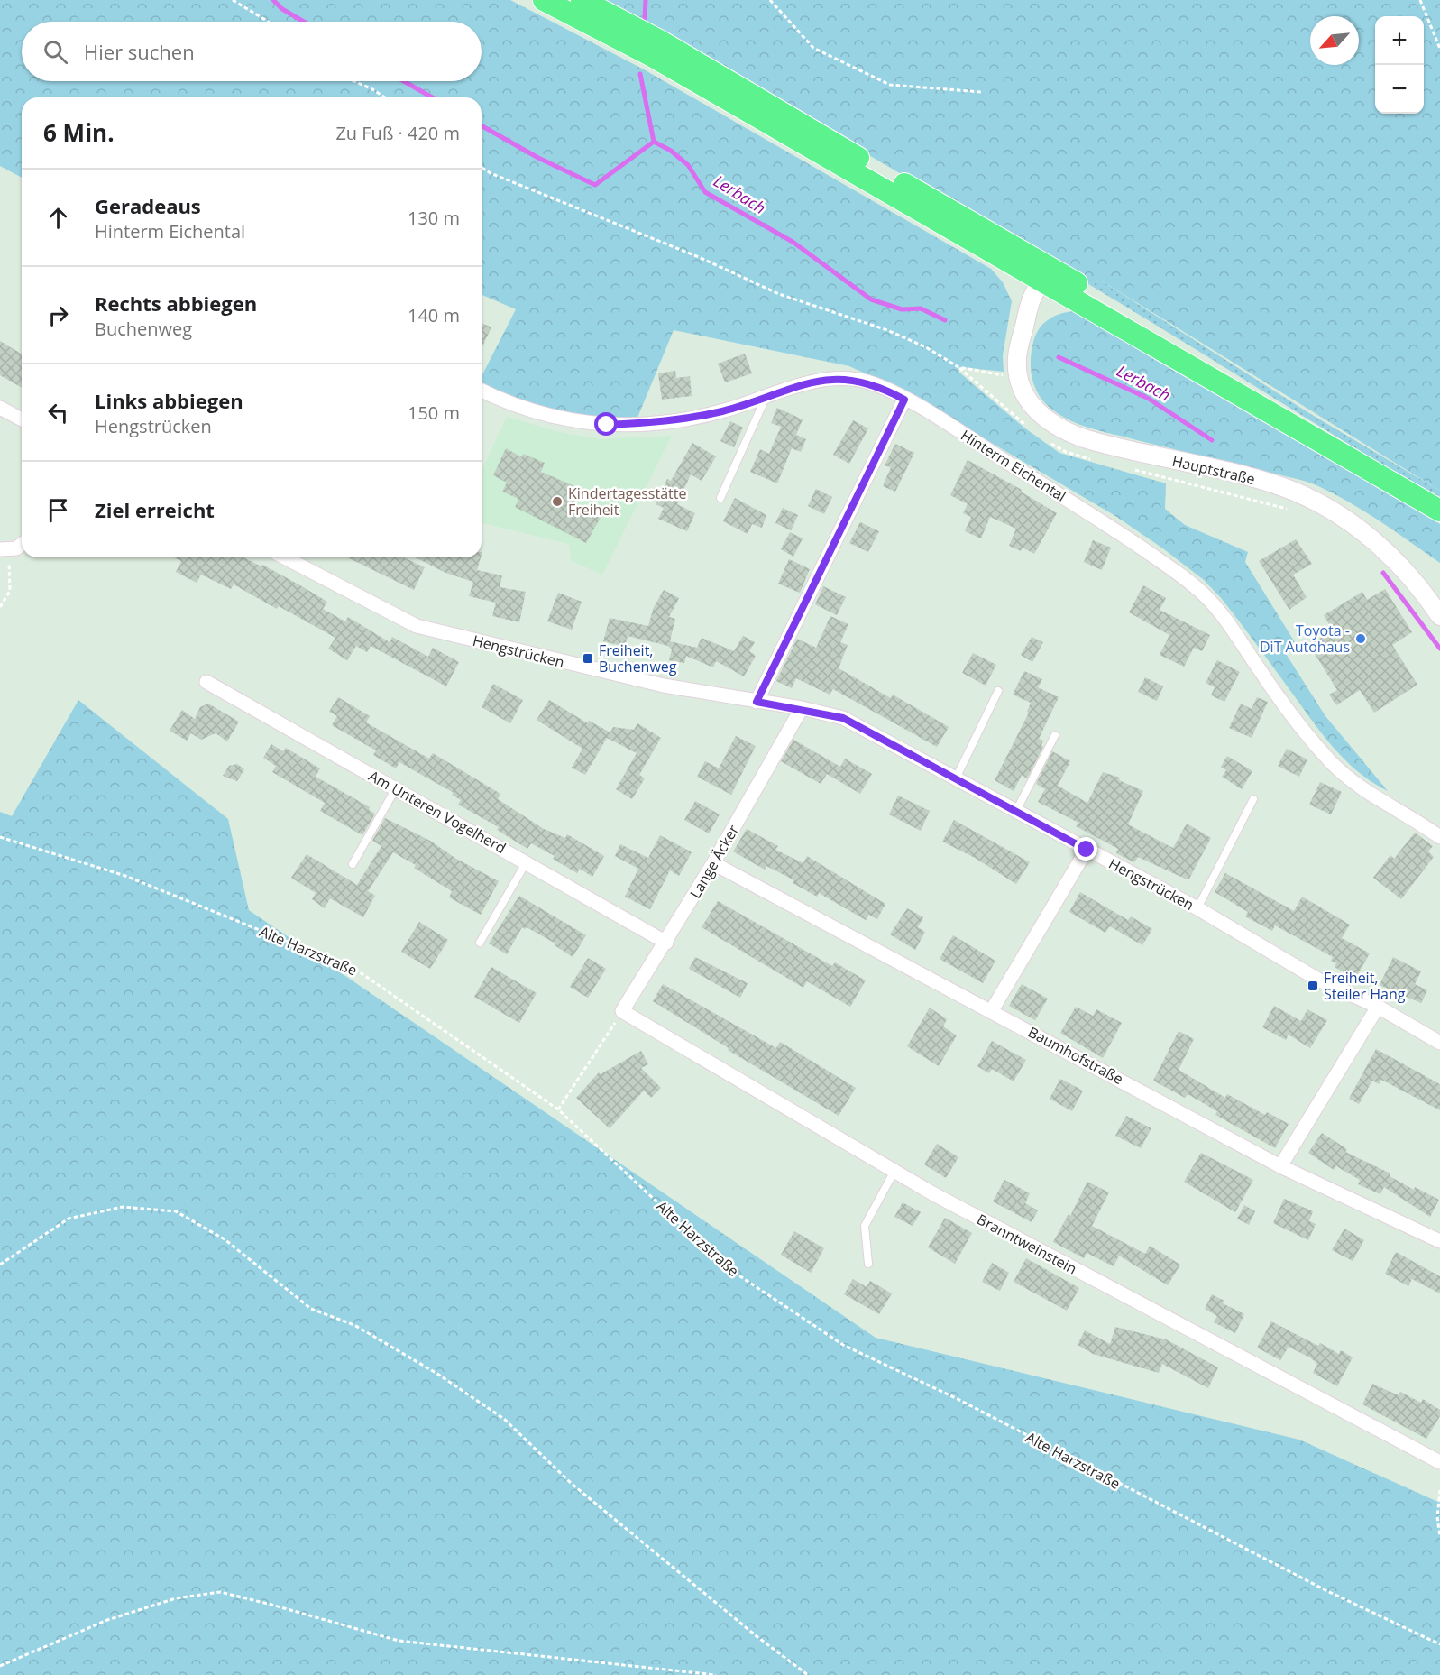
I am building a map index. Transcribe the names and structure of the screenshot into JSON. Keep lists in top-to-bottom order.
{
  "streets": {
    "street": [
      "Hinterm Eichental",
      "Hauptstraße",
      "Hengstrücken",
      "Am Unteren Vogelherd",
      "Lange Äcker",
      "Baumhofstraße",
      "Branntweinstein"
    ],
    "path": ["Alte Harzstraße"]
  },
  "crossings": [
    ["Hengstrücken", "Lange Äcker"],
    ["Am Unteren Vogelherd", "Lange Äcker"],
    ["Lange Äcker", "Baumhofstraße"],
    ["Lange Äcker", "Branntweinstein"]
  ],
  "water": ["Lerbach"],
  "places": {
    "other": ["Kindertagesstätte Freiheit", "Toyota - DiT Autohaus"],
    "transit": ["Freiheit, Buchenweg", "Freiheit, Steiler Hang"]
  },
  "north": "bottom left",
  "page": {
    "map_buttons": ["+", "−"],
    "search": "Hier suchen",
    "heading": ["6 Min.", "Zu Fuß · 420 m"],
    "list": [
      ["Geradeaus", "Hinterm Eichental", "130 m"],
      ["Rechts abbiegen", "Buchenweg", "140 m"],
      ["Links abbiegen", "Hengstrücken", "150 m"],
      "Ziel erreicht"
    ]
  }
}
